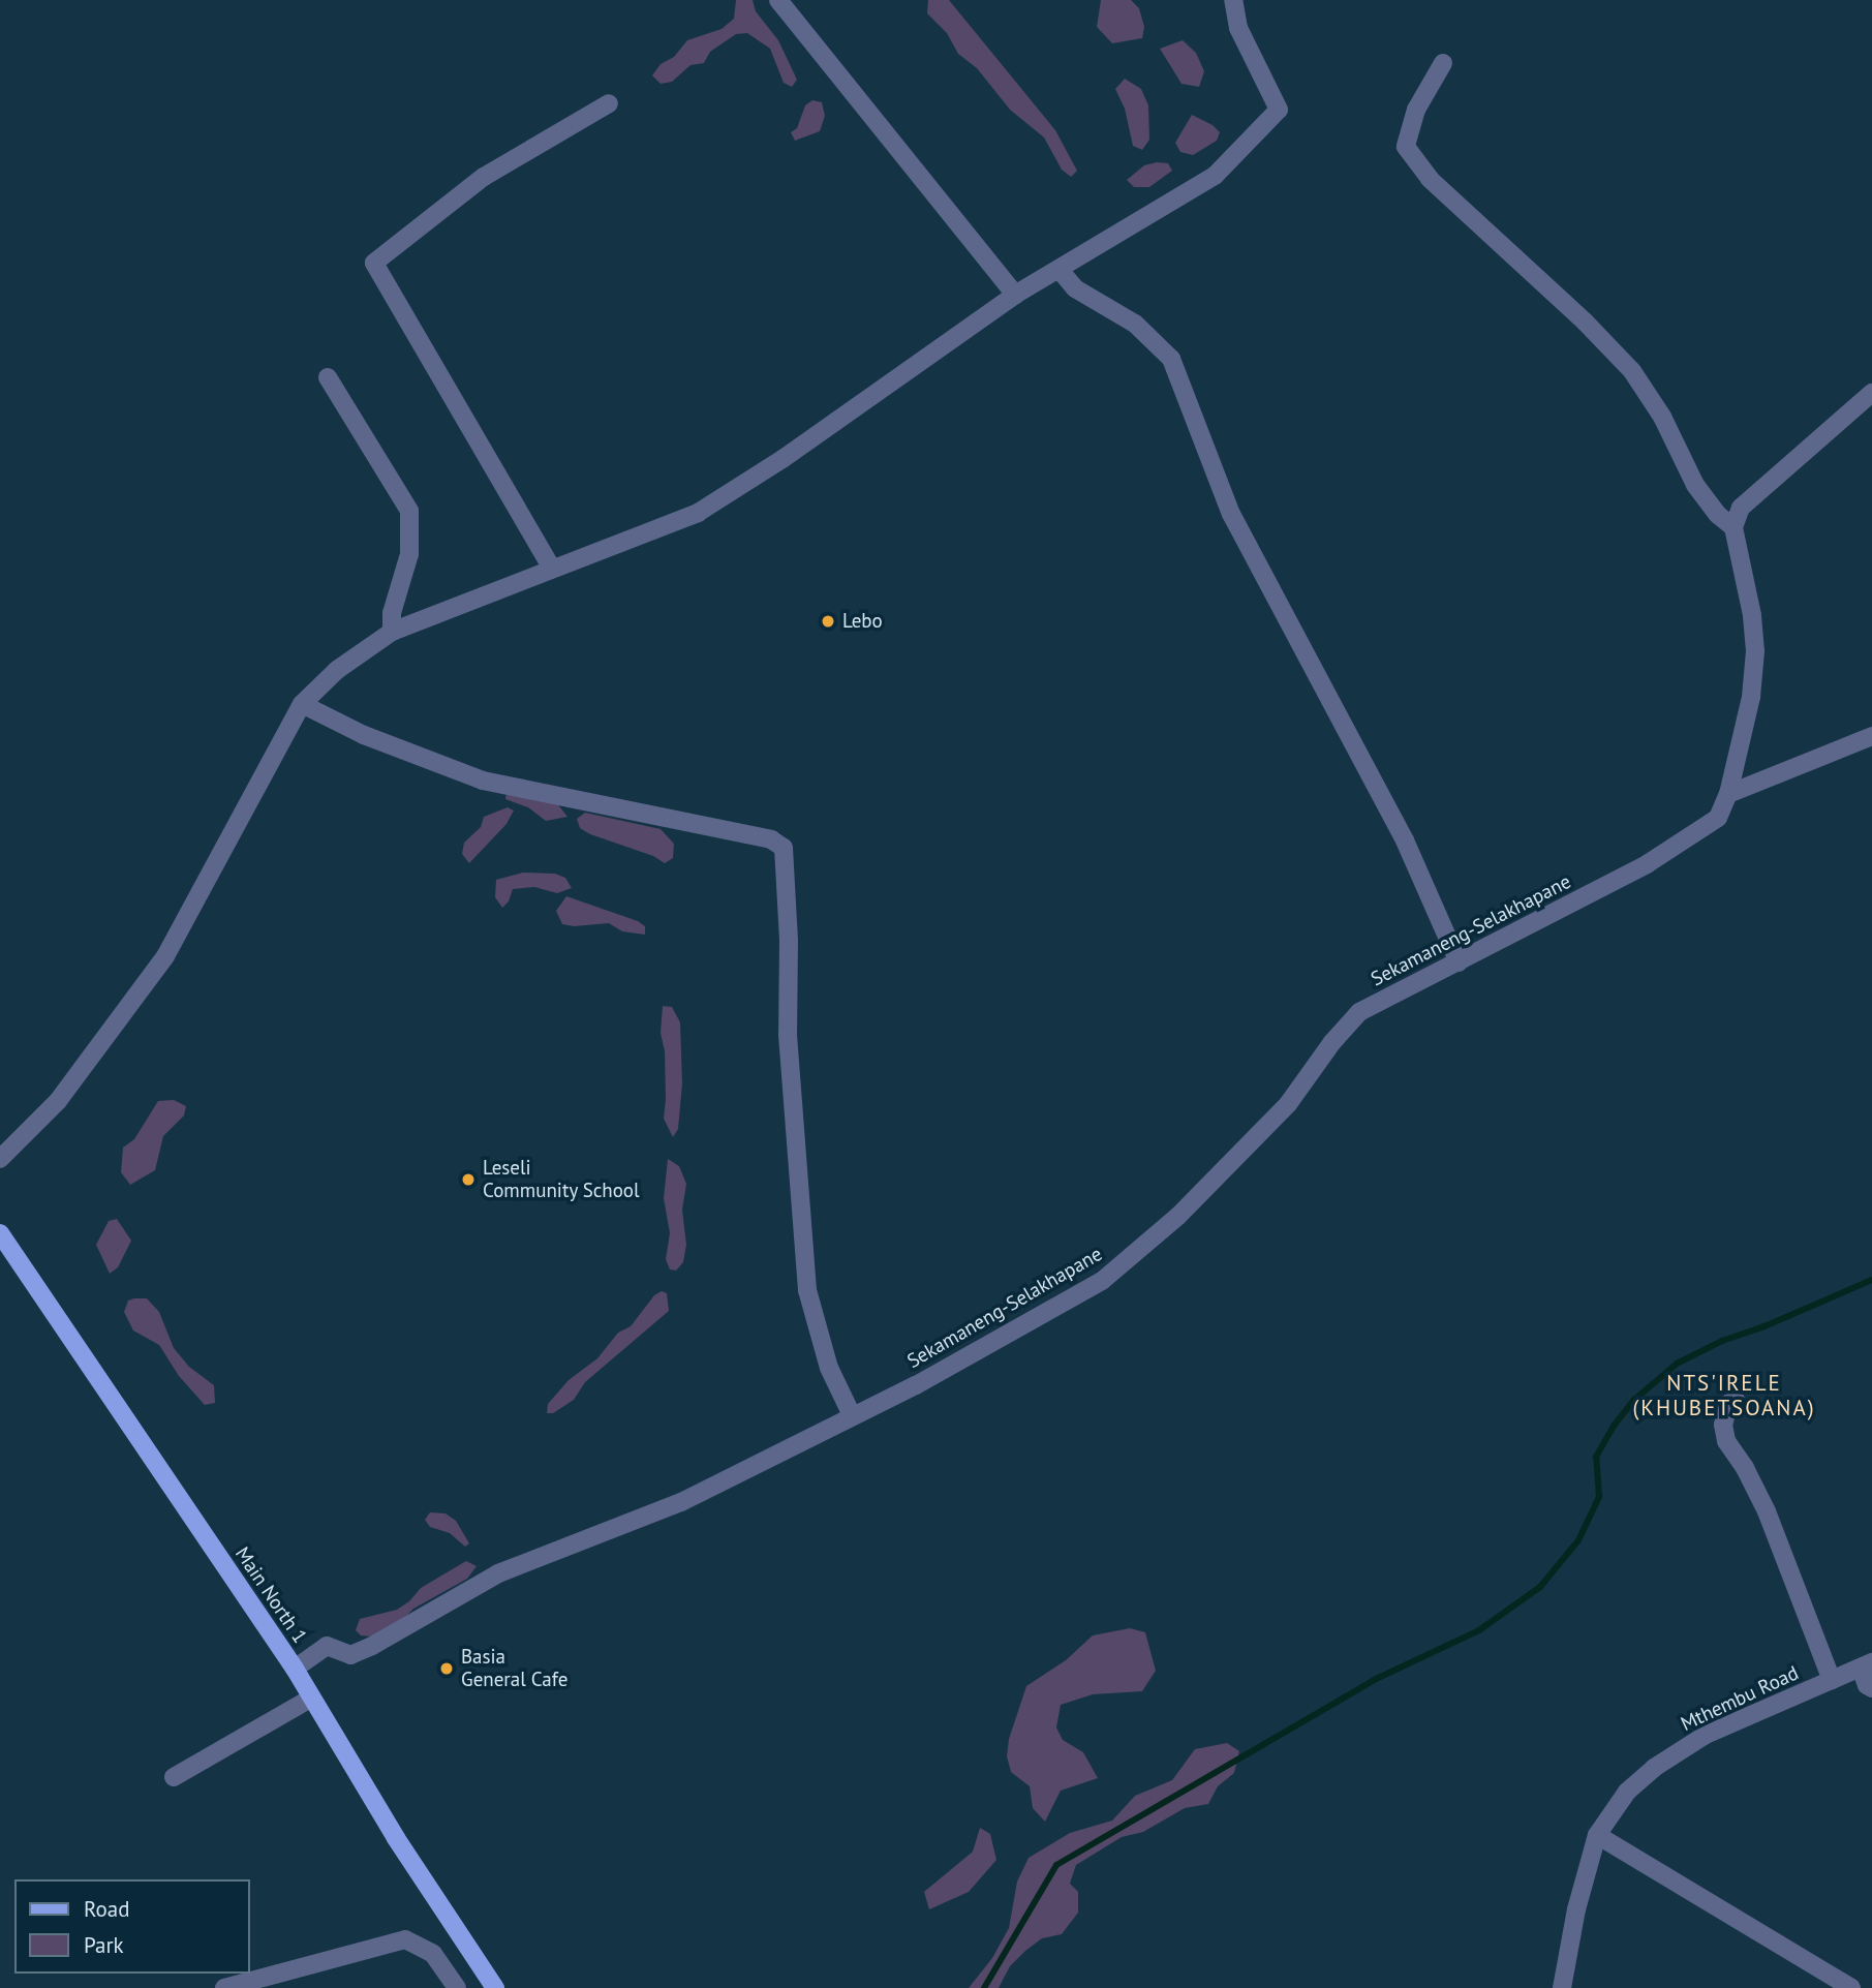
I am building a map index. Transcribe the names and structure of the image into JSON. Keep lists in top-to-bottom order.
{
  "streets": {
    "main road": ["Main North 1"],
    "street": ["Sekamaneng-Selakhapane", "Mthembu Road"]
  },
  "crossings": [
    ["Sekamaneng-Selakhapane", "Main North 1"]
  ],
  "districts": ["NTS'IRELE (KHUBETSOANA)"],
  "places": ["Lebo", "Leseli Community School", "Basia General Cafe"],
  "legend": ["Road", "Park"]
}
